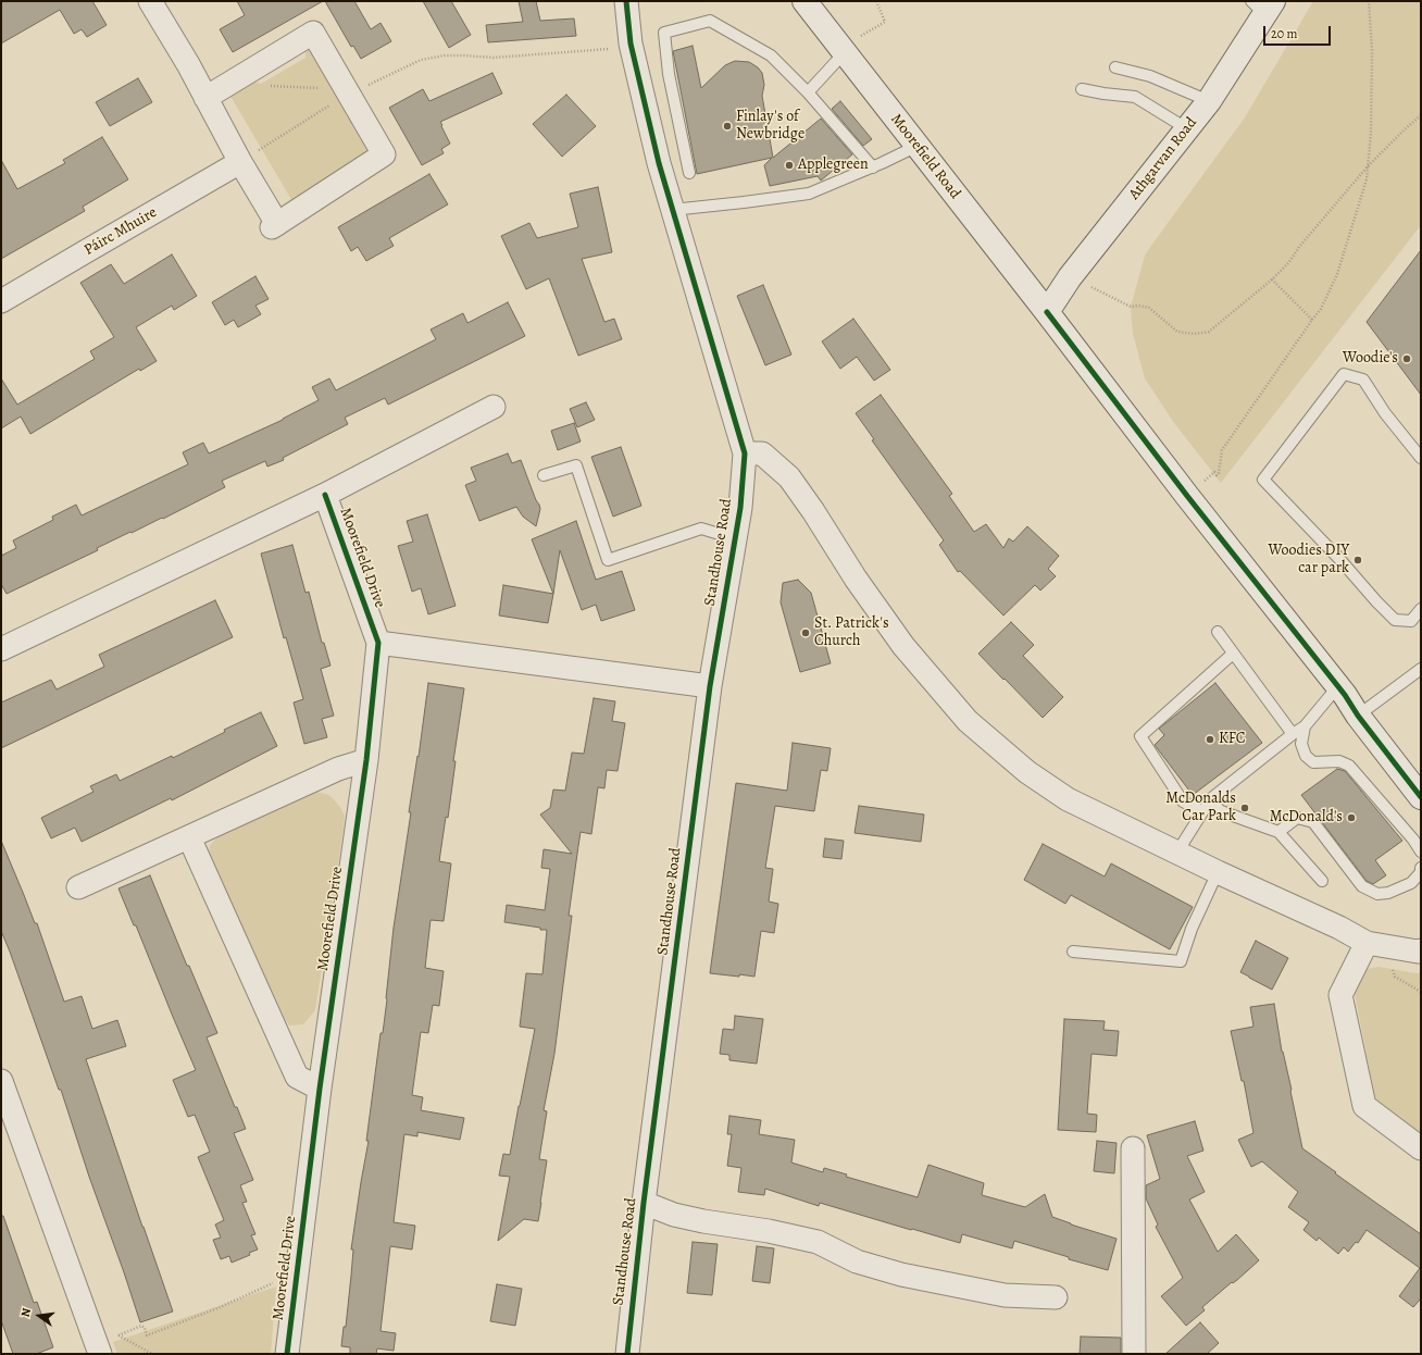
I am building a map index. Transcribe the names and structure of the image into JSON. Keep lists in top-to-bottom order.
{
  "streets": {
    "main road": ["Moorefield Road", "Athgarvan Road"],
    "street": ["Páirc Mhuire", "Standhouse Road", "Moorefield Drive"]
  },
  "crossings": [
    ["Moorefield Road", "Athgarvan Road"]
  ],
  "places": [
    "Finlay's of Newbridge",
    "Applegreen",
    "Woodie's",
    "Woodies DIY car park",
    "St. Patrick's Church",
    "KFC",
    "McDonalds Car Park",
    "McDonald's"
  ],
  "scale_bar": "20 m",
  "north": "left"
}
